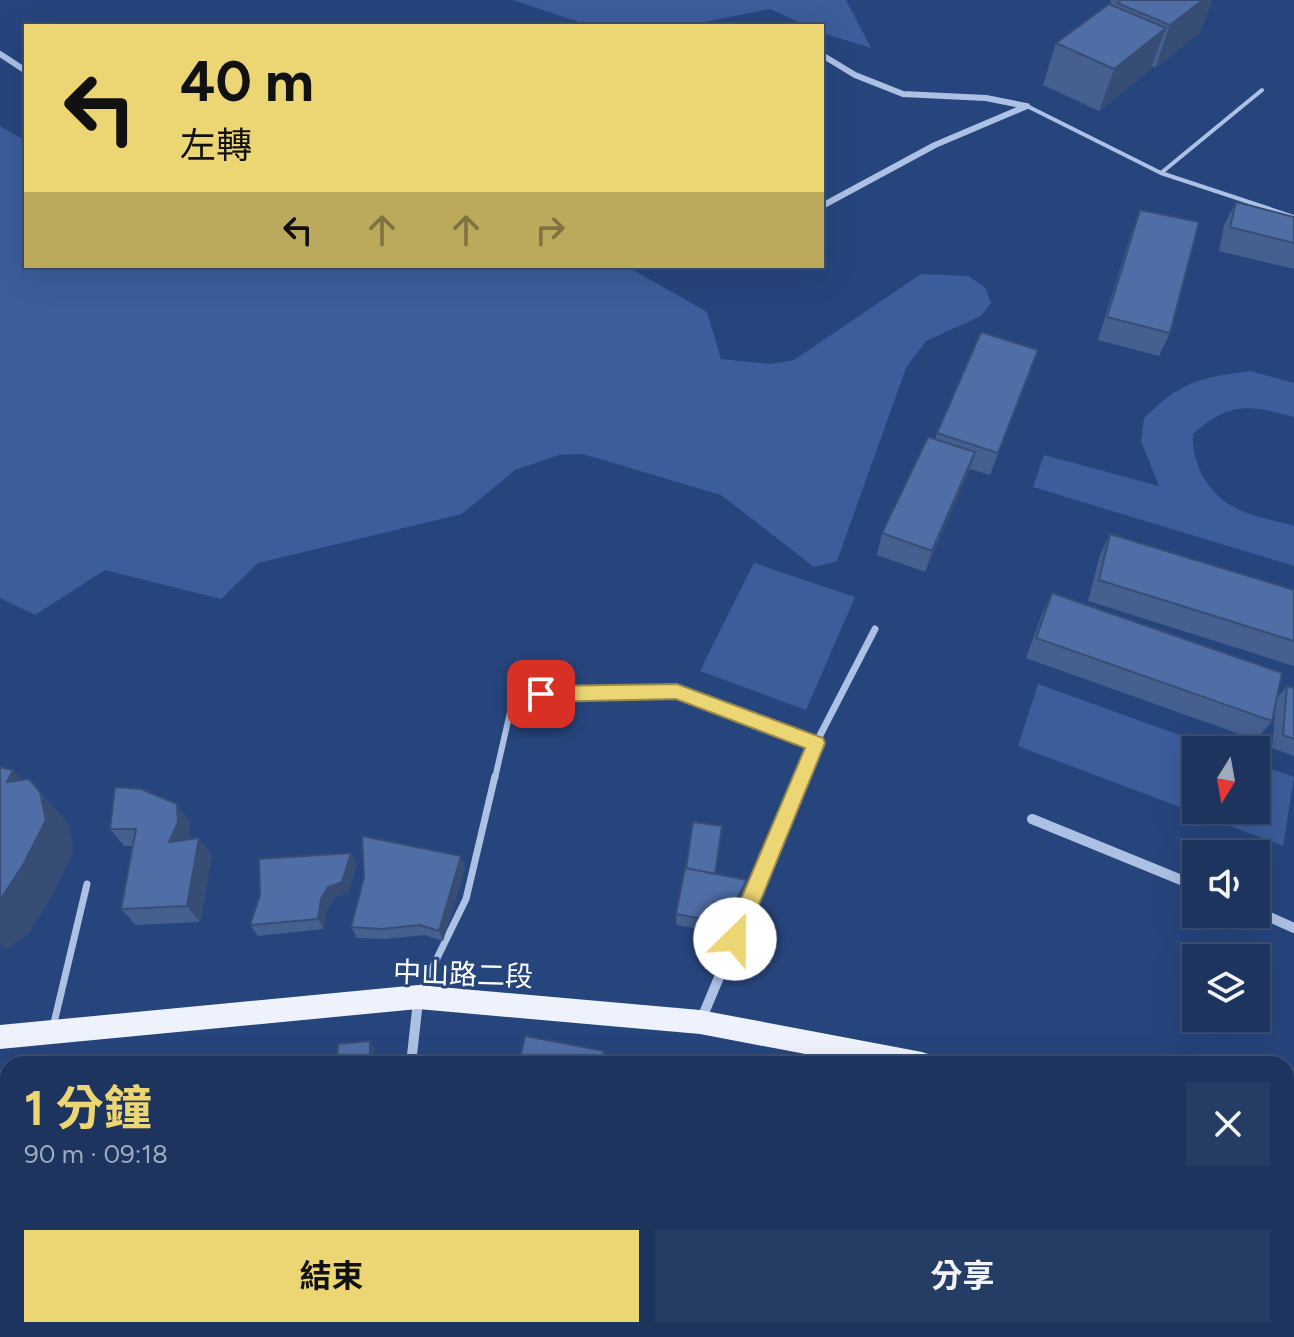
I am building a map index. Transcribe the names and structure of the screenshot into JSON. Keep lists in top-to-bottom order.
{
  "streets": {
    "main road": ["中山路二段"]
  },
  "north": "bottom",
  "page": {
    "turn": ["40 m", "左轉"],
    "heading": ["1 分鐘", "90 m · 09:18"],
    "buttons": ["結束", "分享"]
  }
}
